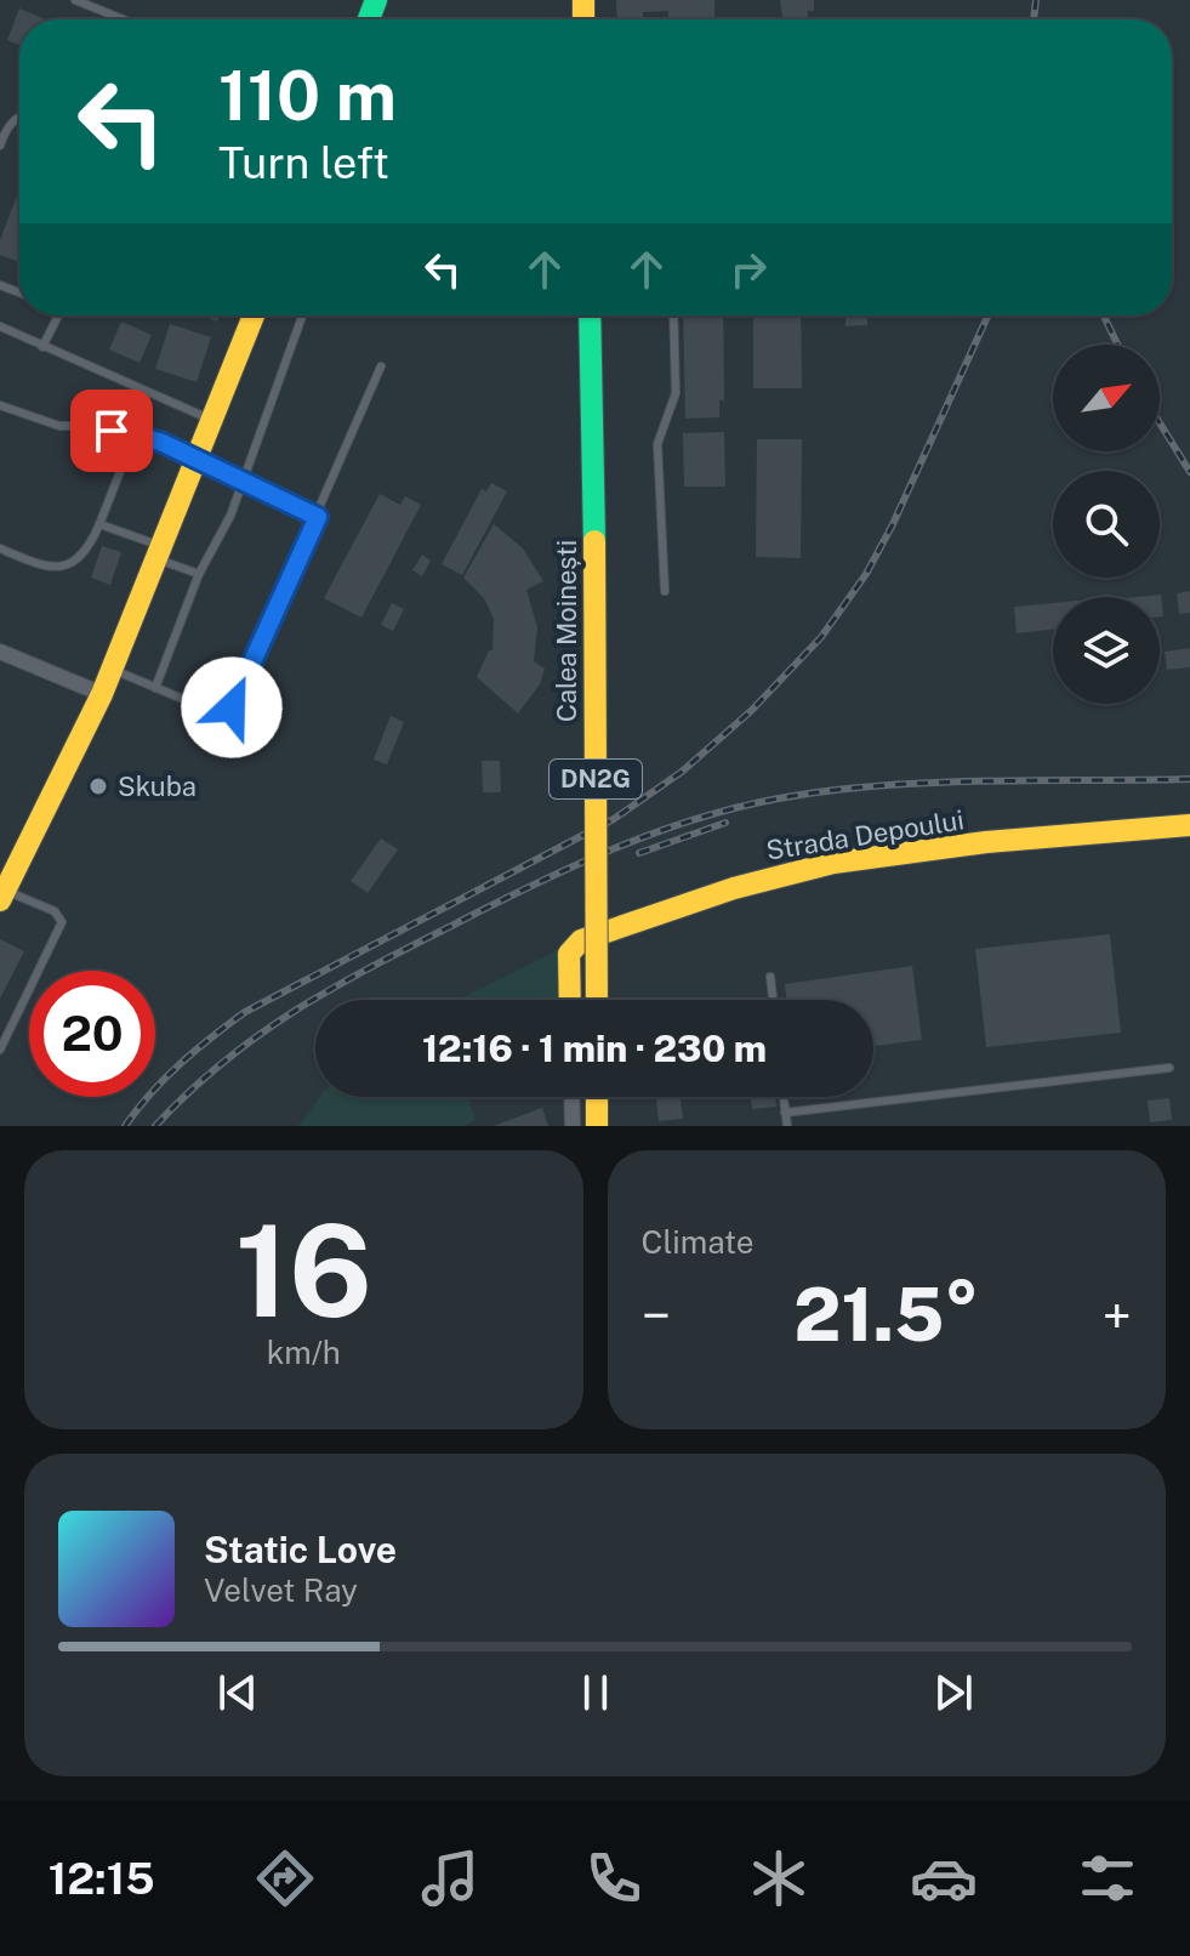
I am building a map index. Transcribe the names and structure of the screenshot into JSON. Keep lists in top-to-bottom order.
{
  "streets": {
    "street": ["Calea Moinești", "DN2G", "Strada Depoului"]
  },
  "places": ["Skuba"],
  "north": "top right",
  "page": {
    "turn": ["110 m", "Turn left"],
    "limit": "20",
    "trip": "12:16 · 1 min · 230 m",
    "tile": [
      ["16", "km/h"],
      "Climate"
    ],
    "heat": ["−", "21.5°", "+"],
    "song": ["Static Love", "Velvet Ray"],
    "tabs": "12:15"
  }
}
